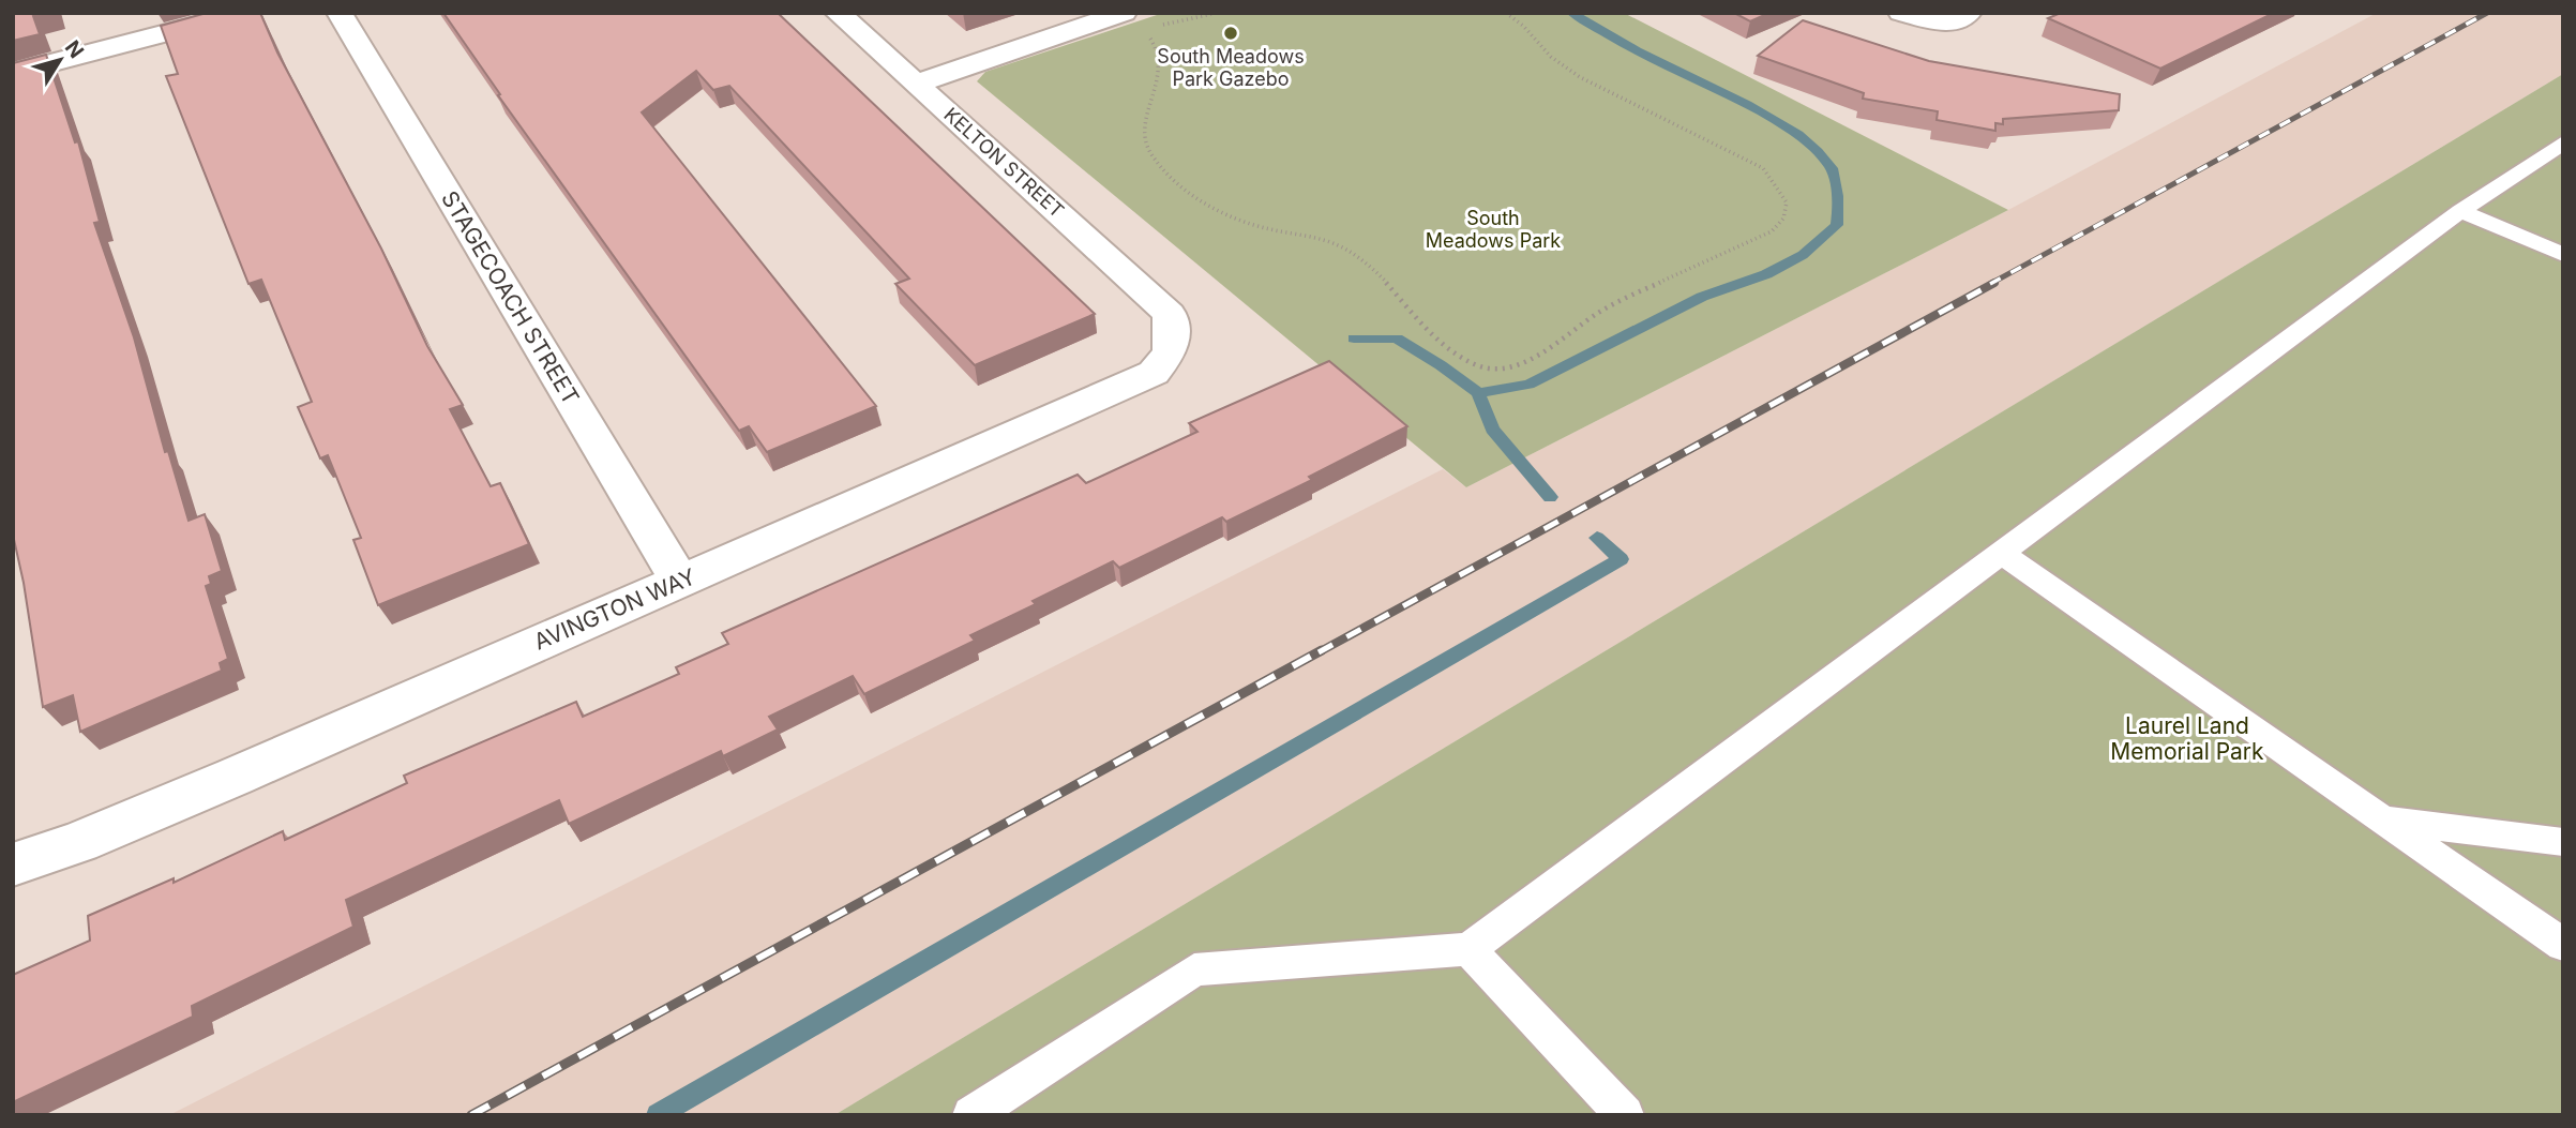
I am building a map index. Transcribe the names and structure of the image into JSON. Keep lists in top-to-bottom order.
{
  "streets": {
    "street": ["KELTON STREET", "STAGECOACH STREET", "AVINGTON WAY"]
  },
  "crossings": [
    ["KELTON STREET", "AVINGTON WAY"],
    ["STAGECOACH STREET", "AVINGTON WAY"]
  ],
  "parks": ["South Meadows Park", "Laurel Land Memorial Park"],
  "places": ["South Meadows Park Gazebo"],
  "north": "top right"
}
